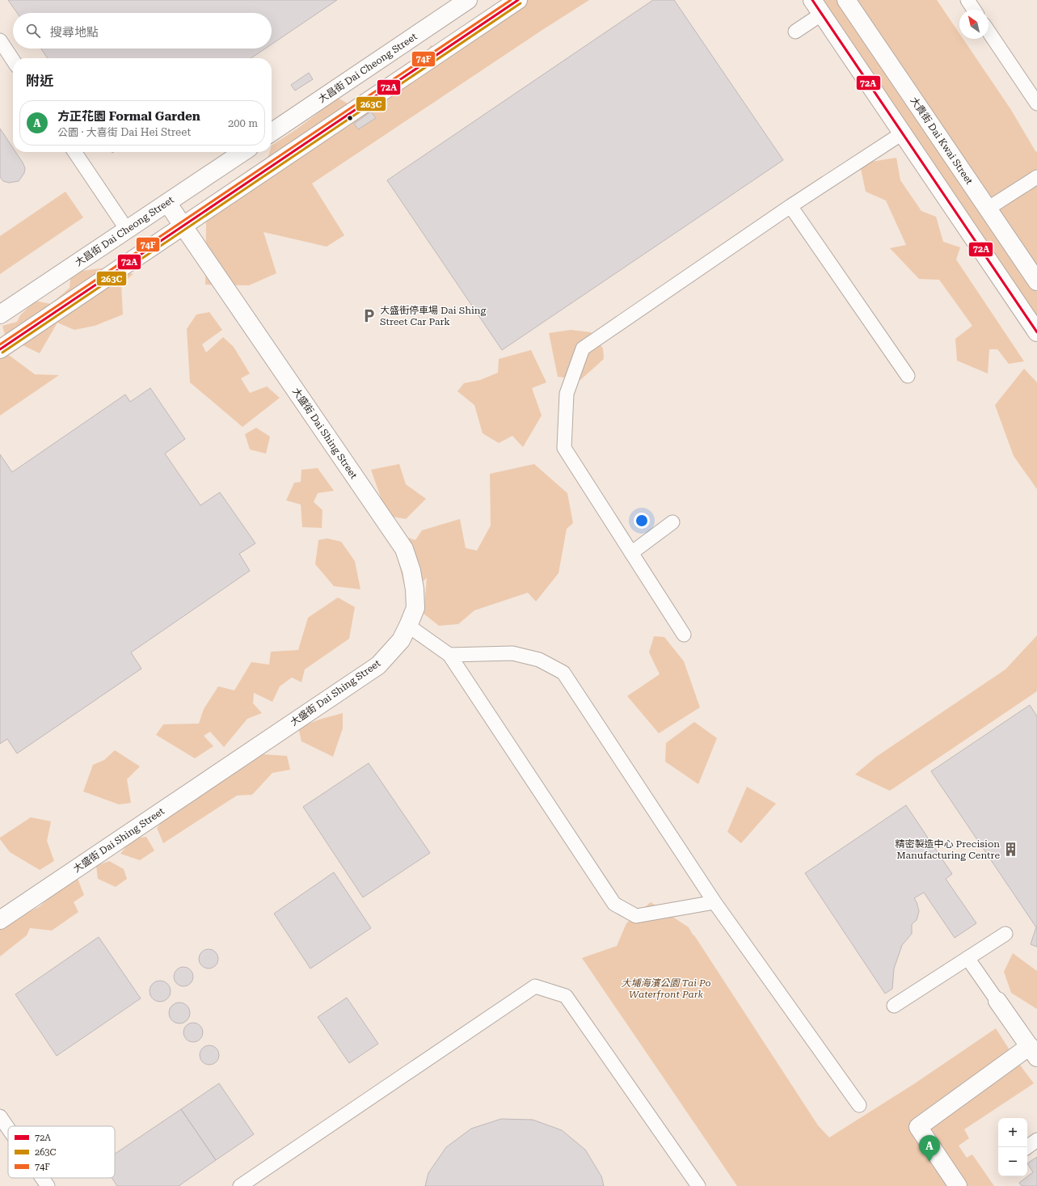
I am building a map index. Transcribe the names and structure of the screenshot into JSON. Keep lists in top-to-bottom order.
{
  "streets": {
    "street": ["大昌街 Dai Cheong Street", "大貴街 Dai Kwai Street", "大盛街 Dai Shing Street"]
  },
  "crossings": [
    ["大昌街 Dai Cheong Street", "大盛街 Dai Shing Street"]
  ],
  "parks": ["大埔海濱公園 Tai Po Waterfront Park"],
  "places": {
    "parking": ["大盛街停車場 Dai Shing Street Car Park"],
    "building": ["精密製造中心 Precision Manufacturing Centre"]
  },
  "lines": ["transit line 72A", "transit line 74F", "transit line 263C"],
  "legend": ["72A", "263C", "74F"],
  "north": "top left",
  "page": {
    "search": "搜尋地點",
    "heading": "附近",
    "list": [
      {
        "mark": "A",
        "name": "方正花園 Formal Garden",
        "note": "公園 · 大喜街 Dai Hei Street",
        "value": "200 m"
      }
    ],
    "map_buttons": ["+", "−"],
    "pins": "A"
  }
}
